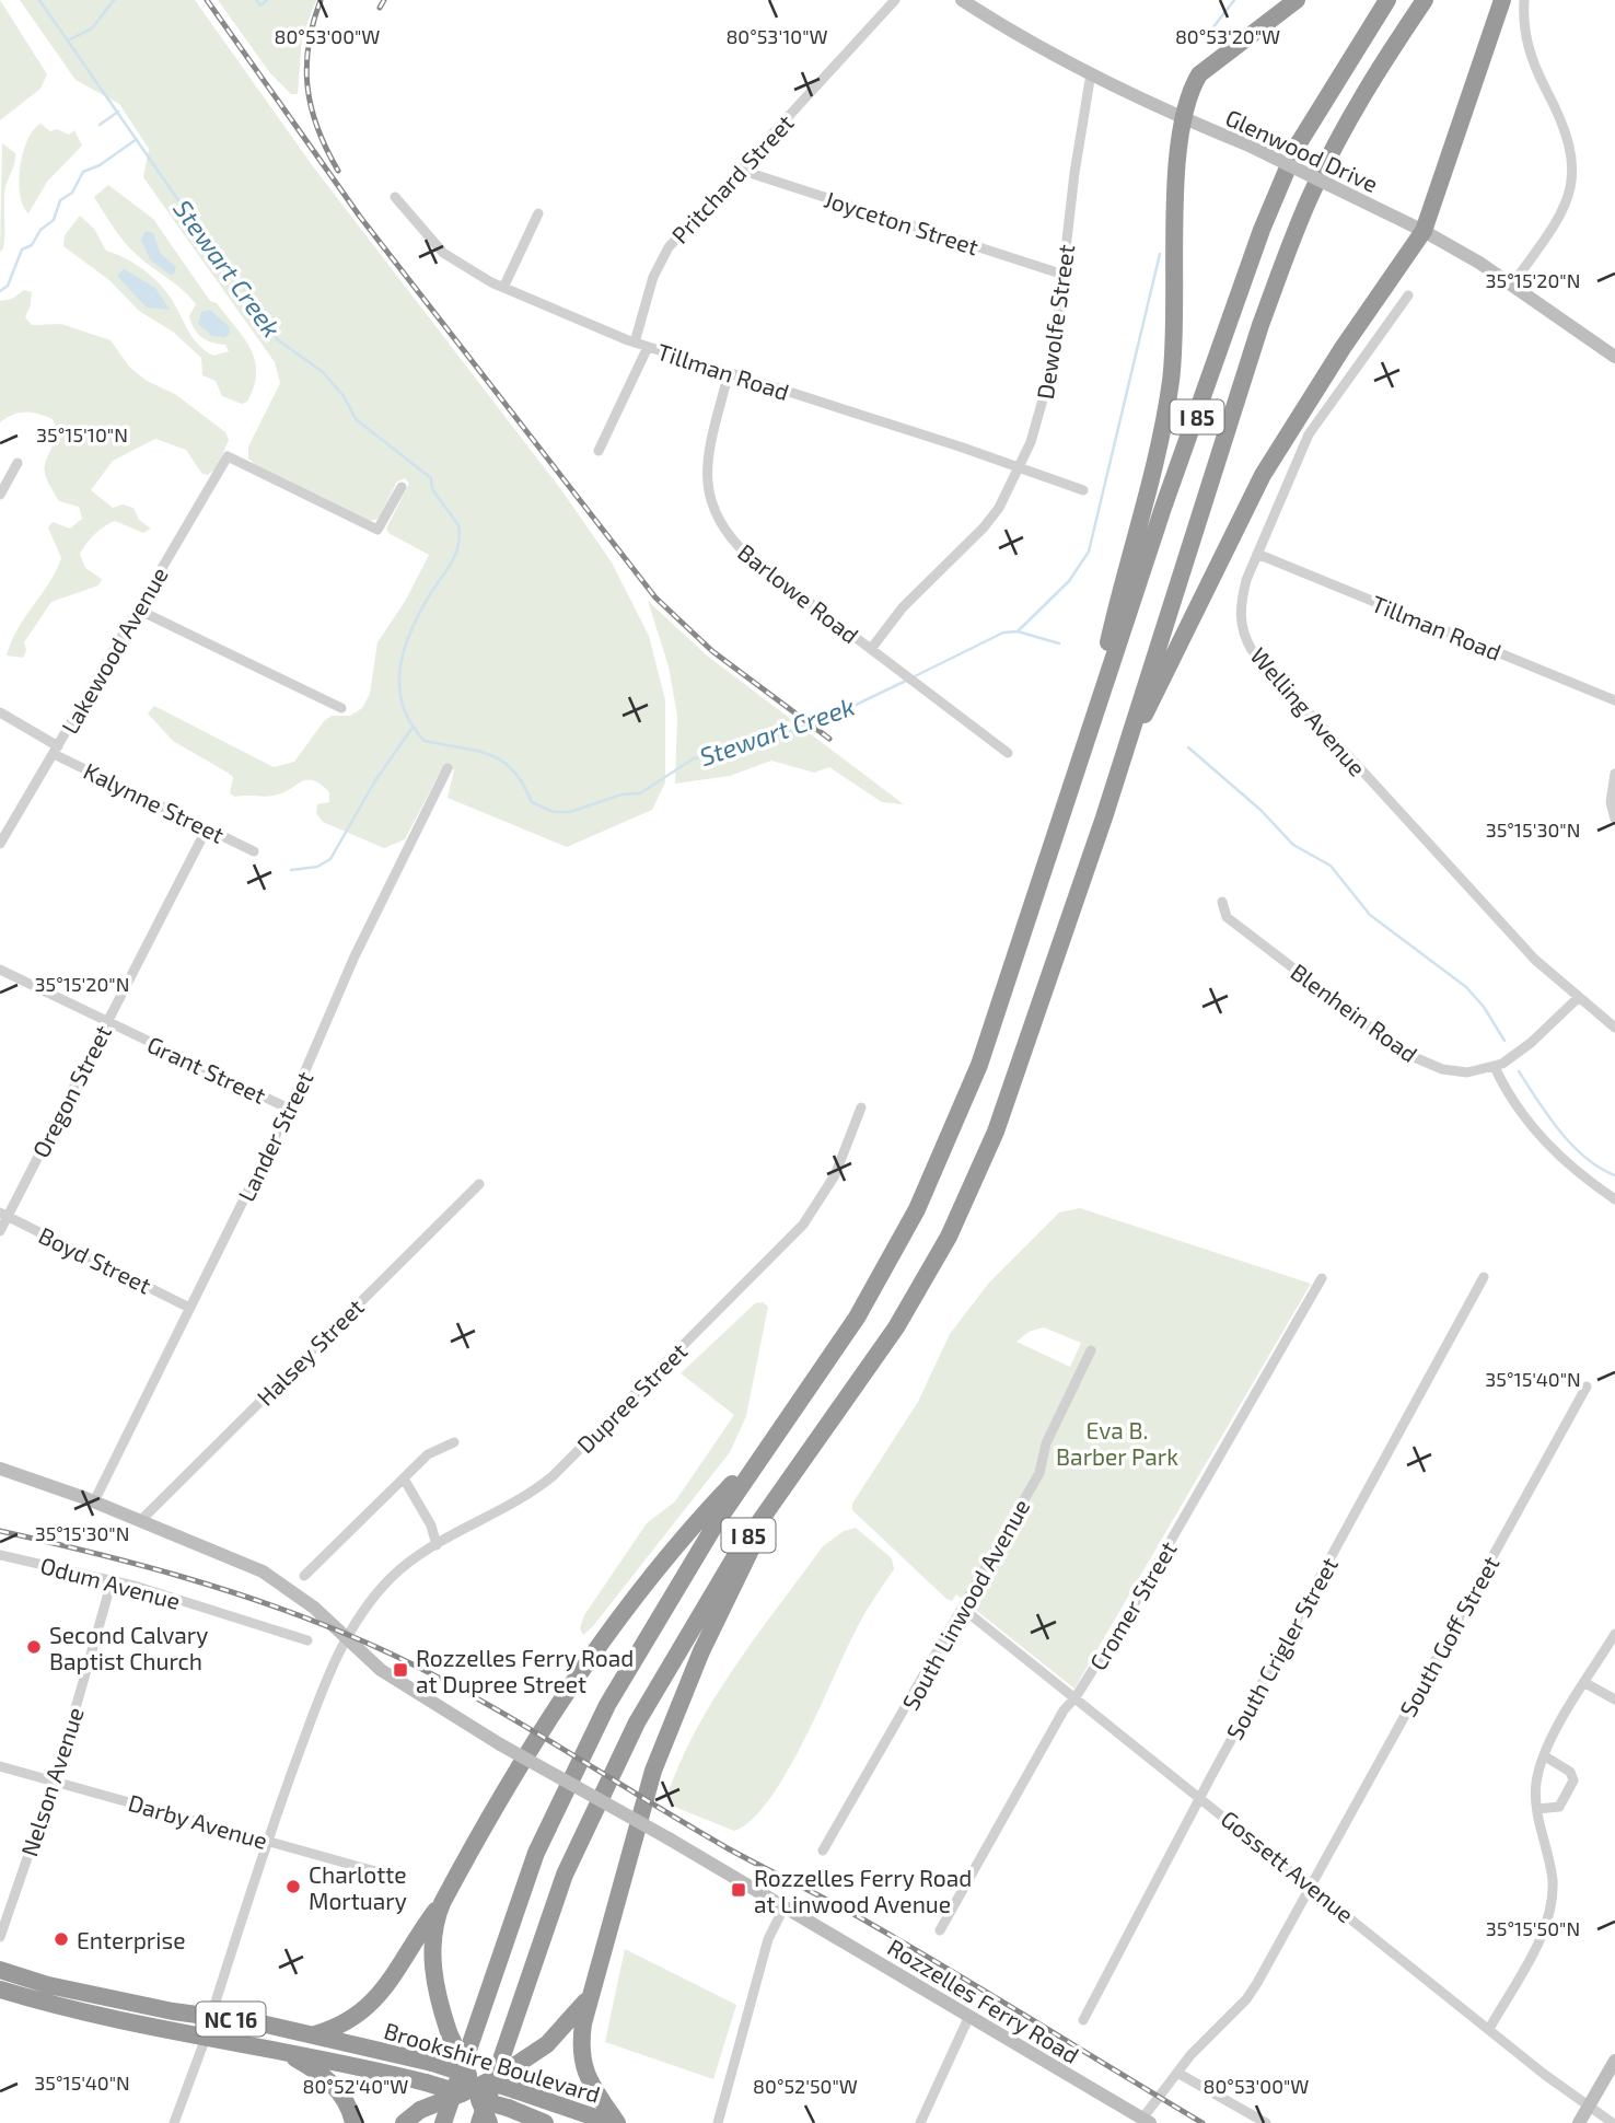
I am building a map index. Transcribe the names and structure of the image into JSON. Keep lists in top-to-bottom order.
{
  "streets": {
    "highway": ["I 85", "NC 16", "Brookshire Boulevard"],
    "street": [
      "Glenwood Drive",
      "Pritchard Street",
      "Joyceton Street",
      "Dewolfe Street",
      "Tillman Road",
      "Barlowe Road",
      "Lakewood Avenue",
      "Welling Avenue",
      "Kalynne Street",
      "Blenhein Road",
      "Grant Street",
      "Oregon Street",
      "Lander Street",
      "Boyd Street",
      "Halsey Street",
      "Dupree Street",
      "Odum Avenue",
      "South Linwood Avenue",
      "Cromer Street",
      "South Goff Street",
      "South Crigler Street",
      "Nelson Avenue",
      "Darby Avenue",
      "Gossett Avenue",
      "Rozzelles Ferry Road"
    ]
  },
  "crossings": [
    ["Glenwood Drive", "Dewolfe Street"],
    ["Pritchard Street", "Joyceton Street"],
    ["Pritchard Street", "Tillman Road"],
    ["Joyceton Street", "Dewolfe Street"],
    ["Dewolfe Street", "Tillman Road"],
    ["Dewolfe Street", "Barlowe Road"],
    ["Tillman Road", "Barlowe Road"],
    ["Tillman Road", "Welling Avenue"],
    ["Lakewood Avenue", "Kalynne Street"],
    ["Welling Avenue", "Blenhein Road"],
    ["Kalynne Street", "Oregon Street"],
    ["Grant Street", "Oregon Street"],
    ["Grant Street", "Lander Street"],
    ["Oregon Street", "Boyd Street"],
    ["Lander Street", "Boyd Street"],
    ["Lander Street", "Rozzelles Ferry Road"],
    ["Halsey Street", "Rozzelles Ferry Road"],
    ["Dupree Street", "Darby Avenue"],
    ["Dupree Street", "Rozzelles Ferry Road"],
    ["Dupree Street", "Brookshire Boulevard"],
    ["Odum Avenue", "Nelson Avenue"],
    ["South Linwood Avenue", "Gossett Avenue"],
    ["Cromer Street", "Gossett Avenue"],
    ["South Goff Street", "Gossett Avenue"],
    ["South Goff Street", "Rozzelles Ferry Road"],
    ["South Crigler Street", "Gossett Avenue"],
    ["Nelson Avenue", "Darby Avenue"]
  ],
  "water": ["Stewart Creek"],
  "parks": ["Eva B. Barber Park"],
  "places": {
    "other": ["Second Calvary Baptist Church", "Charlotte Mortuary", "Enterprise"],
    "transit": ["Rozzelles Ferry Road at Dupree Street", "Rozzelles Ferry Road at Linwood Avenue"]
  },
  "coordinates": [
    "80°53'00\"W",
    "80°53'10\"W",
    "80°53'20\"W",
    "35°15'20\"N",
    "35°15'10\"N",
    "35°15'30\"N",
    "35°15'40\"N",
    "35°15'50\"N",
    "80°52'40\"W",
    "80°52'50\"W"
  ]
}
